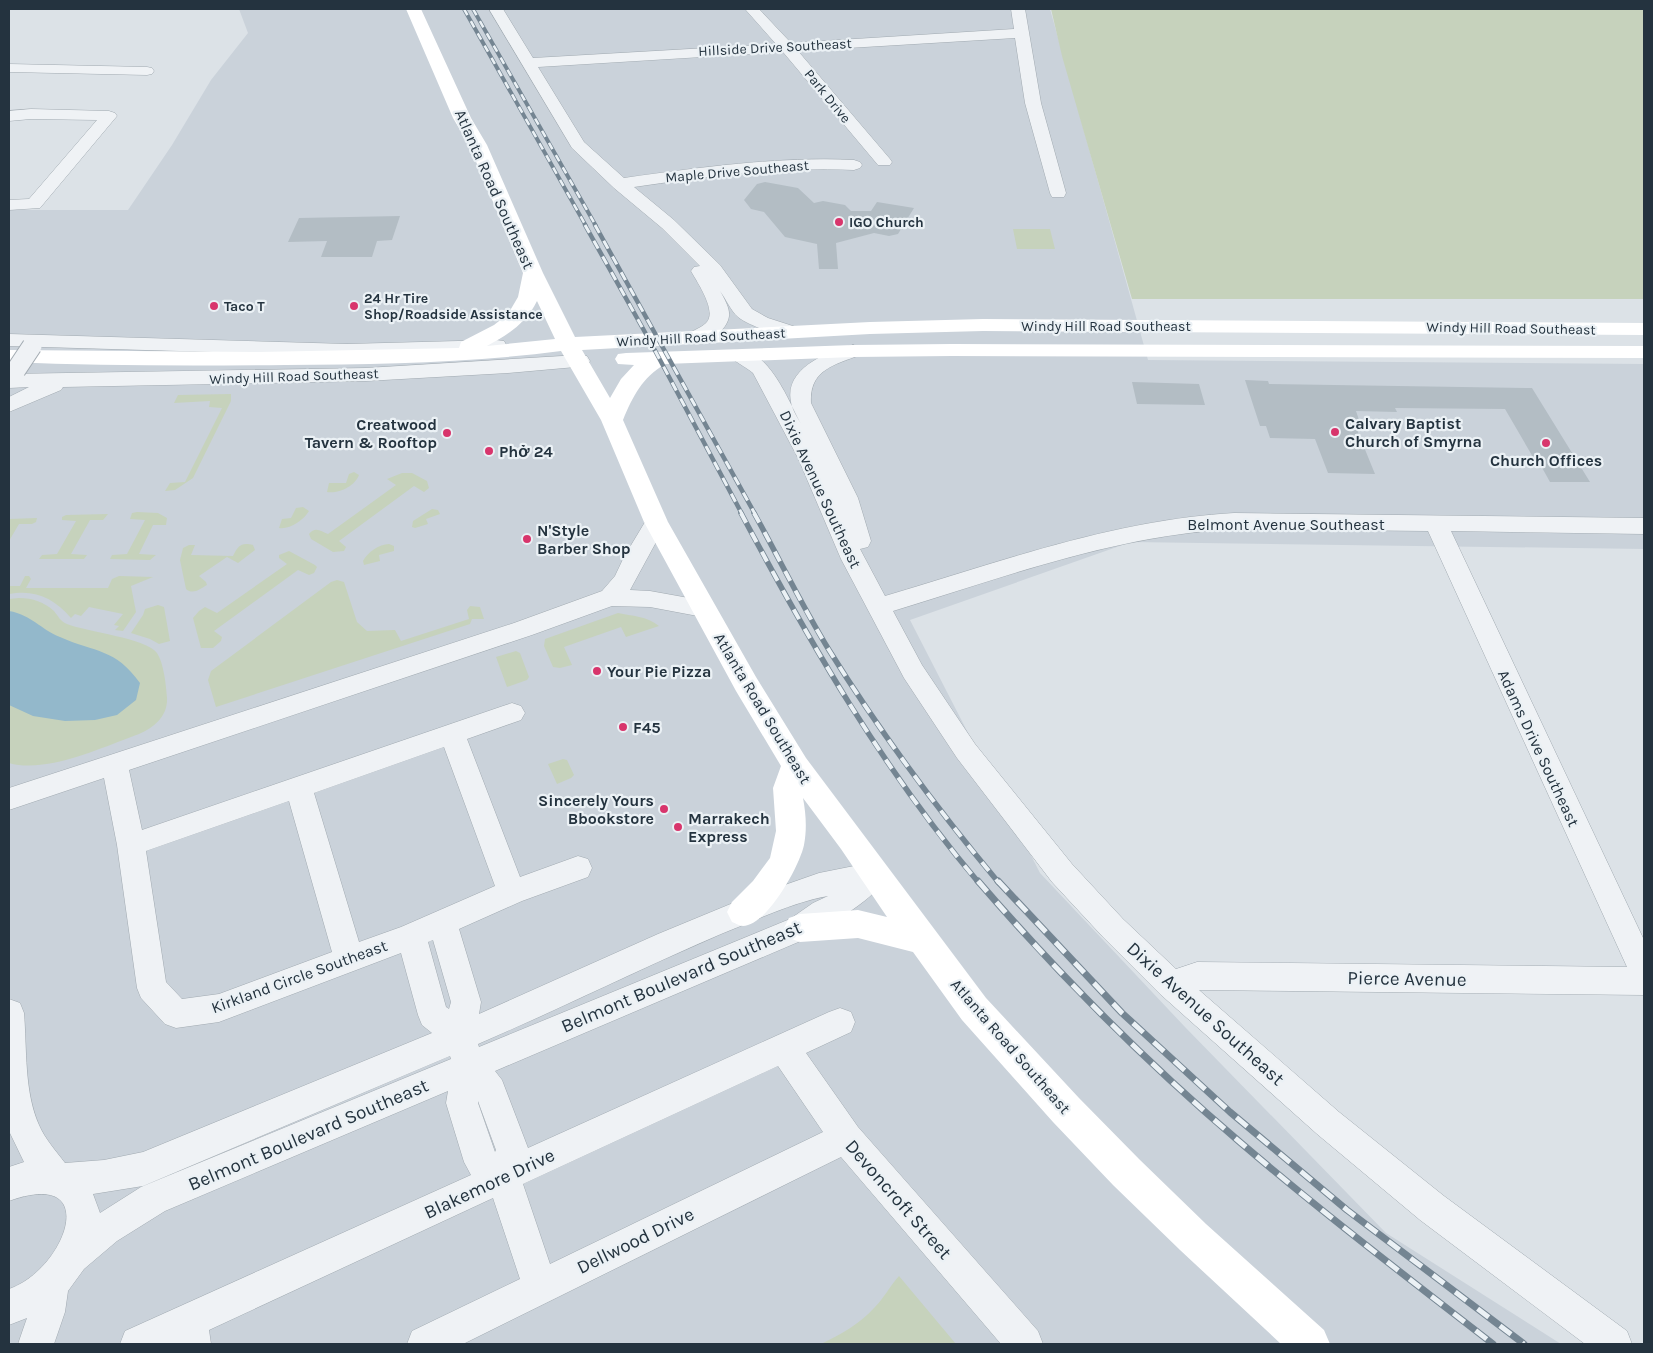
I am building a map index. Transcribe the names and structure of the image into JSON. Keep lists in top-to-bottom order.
{
  "streets": {
    "main road": ["Atlanta Road Southeast", "Windy Hill Road Southeast"],
    "street": [
      "Hillside Drive Southeast",
      "Park Drive",
      "Maple Drive Southeast",
      "Dixie Avenue Southeast",
      "Belmont Avenue Southeast",
      "Adams Drive Southeast",
      "Kirkland Circle Southeast",
      "Belmont Boulevard Southeast",
      "Pierce Avenue",
      "Blakemore Drive",
      "Devoncroft Street",
      "Dellwood Drive"
    ]
  },
  "crossings": [
    ["Hillside Drive Southeast", "Park Drive"],
    ["Atlanta Road Southeast", "Windy Hill Road Southeast"],
    ["Atlanta Road Southeast", "Belmont Boulevard Southeast"],
    ["Windy Hill Road Southeast", "Dixie Avenue Southeast"],
    ["Dixie Avenue Southeast", "Belmont Avenue Southeast"],
    ["Dixie Avenue Southeast", "Pierce Avenue"],
    ["Belmont Avenue Southeast", "Adams Drive Southeast"],
    ["Blakemore Drive", "Devoncroft Street"],
    ["Devoncroft Street", "Dellwood Drive"]
  ],
  "places": [
    "IGO Church",
    "Taco T",
    "24 Hr Tire Shop/Roadside Assistance",
    "Calvary Baptist Church of Smyrna",
    "Creatwood Tavern & Rooftop",
    "Church Offices",
    "Phở 24",
    "N'Style Barber Shop",
    "Your Pie Pizza",
    "F45",
    "Sincerely Yours Bbookstore",
    "Marrakech Express"
  ]
}
